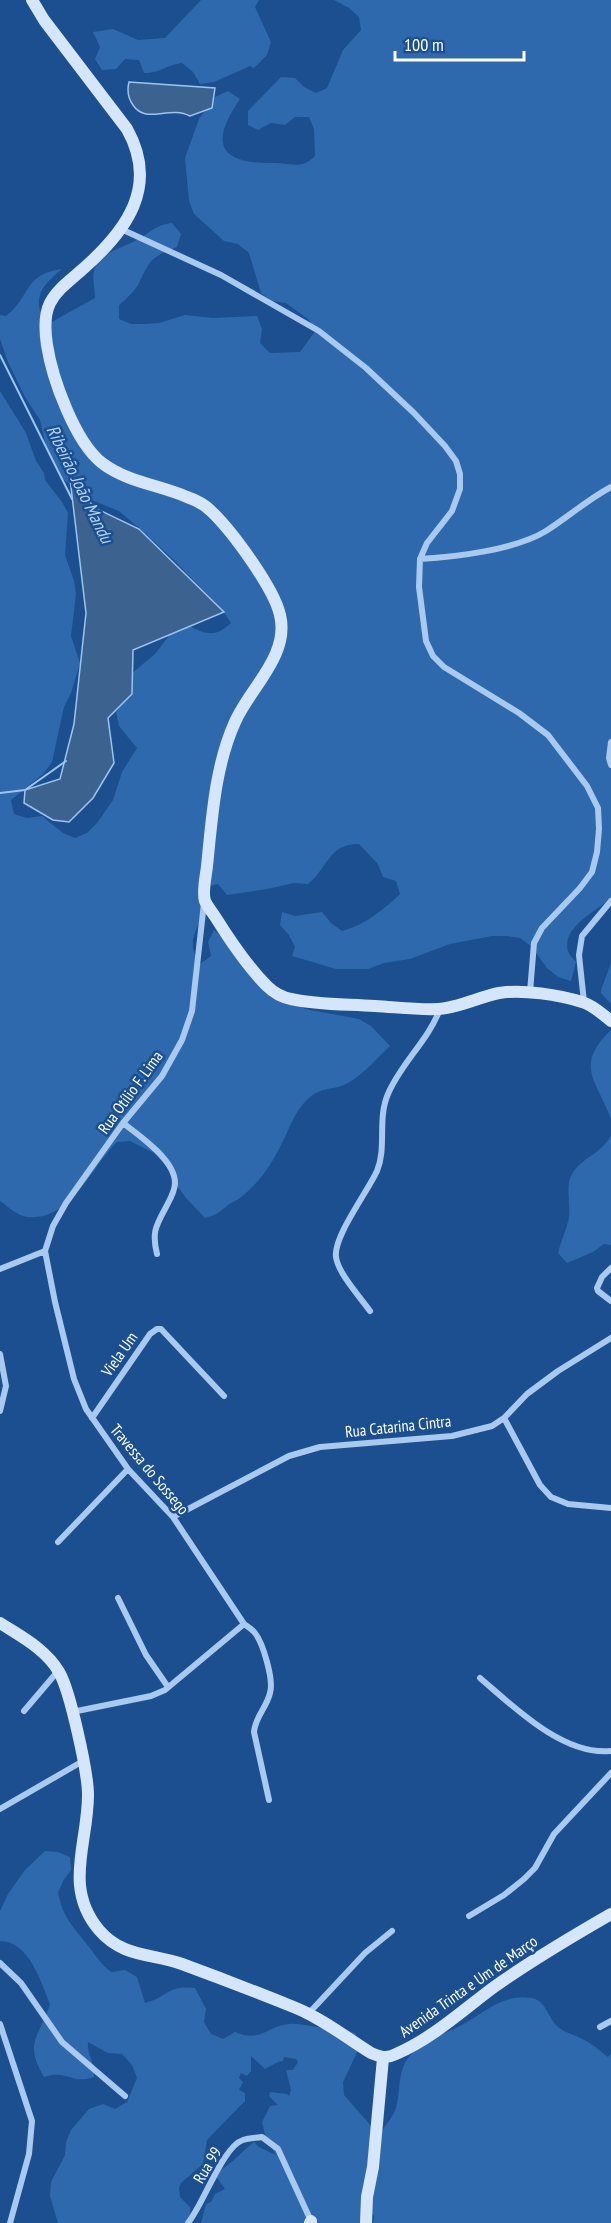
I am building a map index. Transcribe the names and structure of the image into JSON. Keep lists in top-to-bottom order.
{
  "streets": {
    "street": [
      "Rua Otílio F. Lima",
      "Viela Um",
      "Rua Catarina Cintra",
      "Travessa do Sossego",
      "Avenida Trinta e Um de Março",
      "Rua 99"
    ]
  },
  "crossings": [
    ["Rua Otílio F. Lima", "Travessa do Sossego"],
    ["Viela Um", "Travessa do Sossego"],
    ["Rua Catarina Cintra", "Travessa do Sossego"]
  ],
  "water": ["Ribeirão João Mandu"],
  "scale_bar": "100 m"
}
